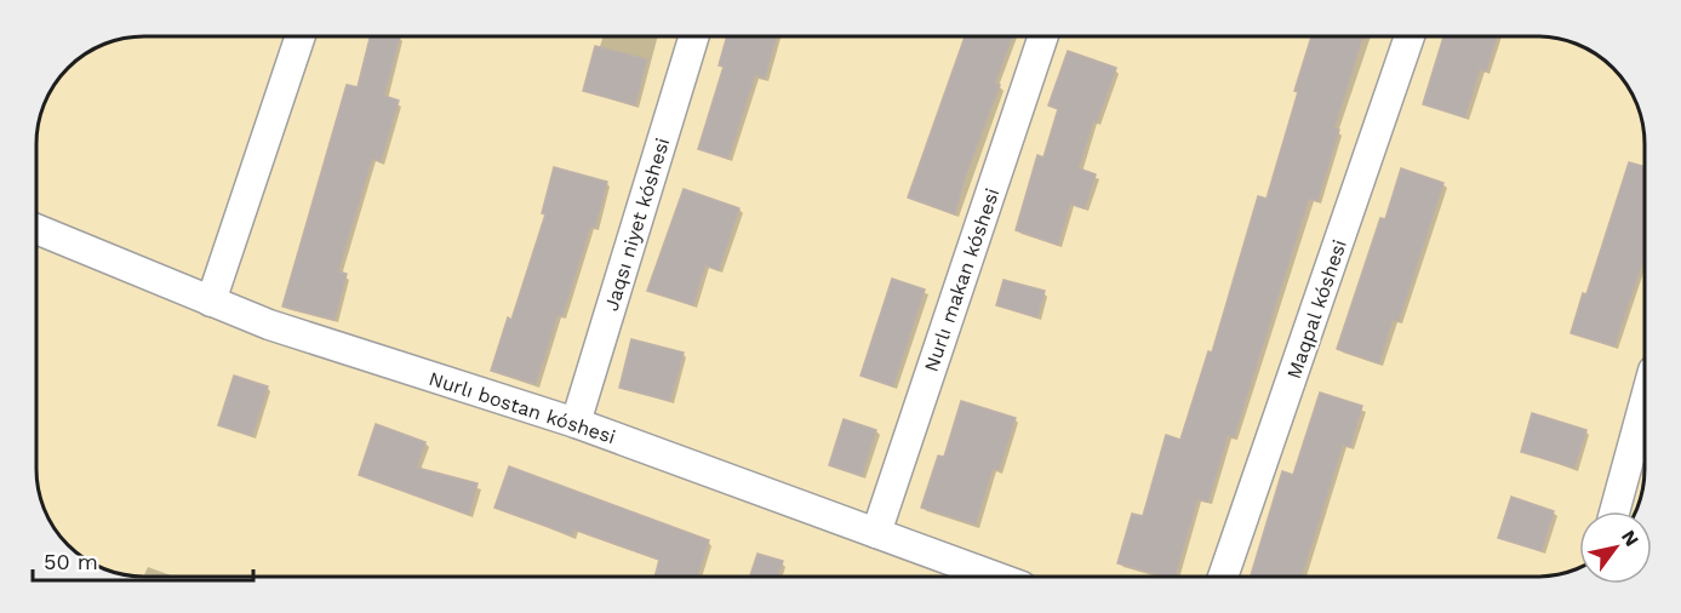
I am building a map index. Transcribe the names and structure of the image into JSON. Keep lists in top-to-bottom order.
{
  "streets": {
    "street": [
      "Jaqsı niyet kóshesi",
      "Nurlı makan kóshesi",
      "Maqpal kóshesi",
      "Nurlı bostan kóshesi"
    ]
  },
  "crossings": [
    ["Jaqsı niyet kóshesi", "Nurlı bostan kóshesi"],
    ["Nurlı makan kóshesi", "Nurlı bostan kóshesi"]
  ],
  "scale_bar": "50 m",
  "north": "top right"
}
